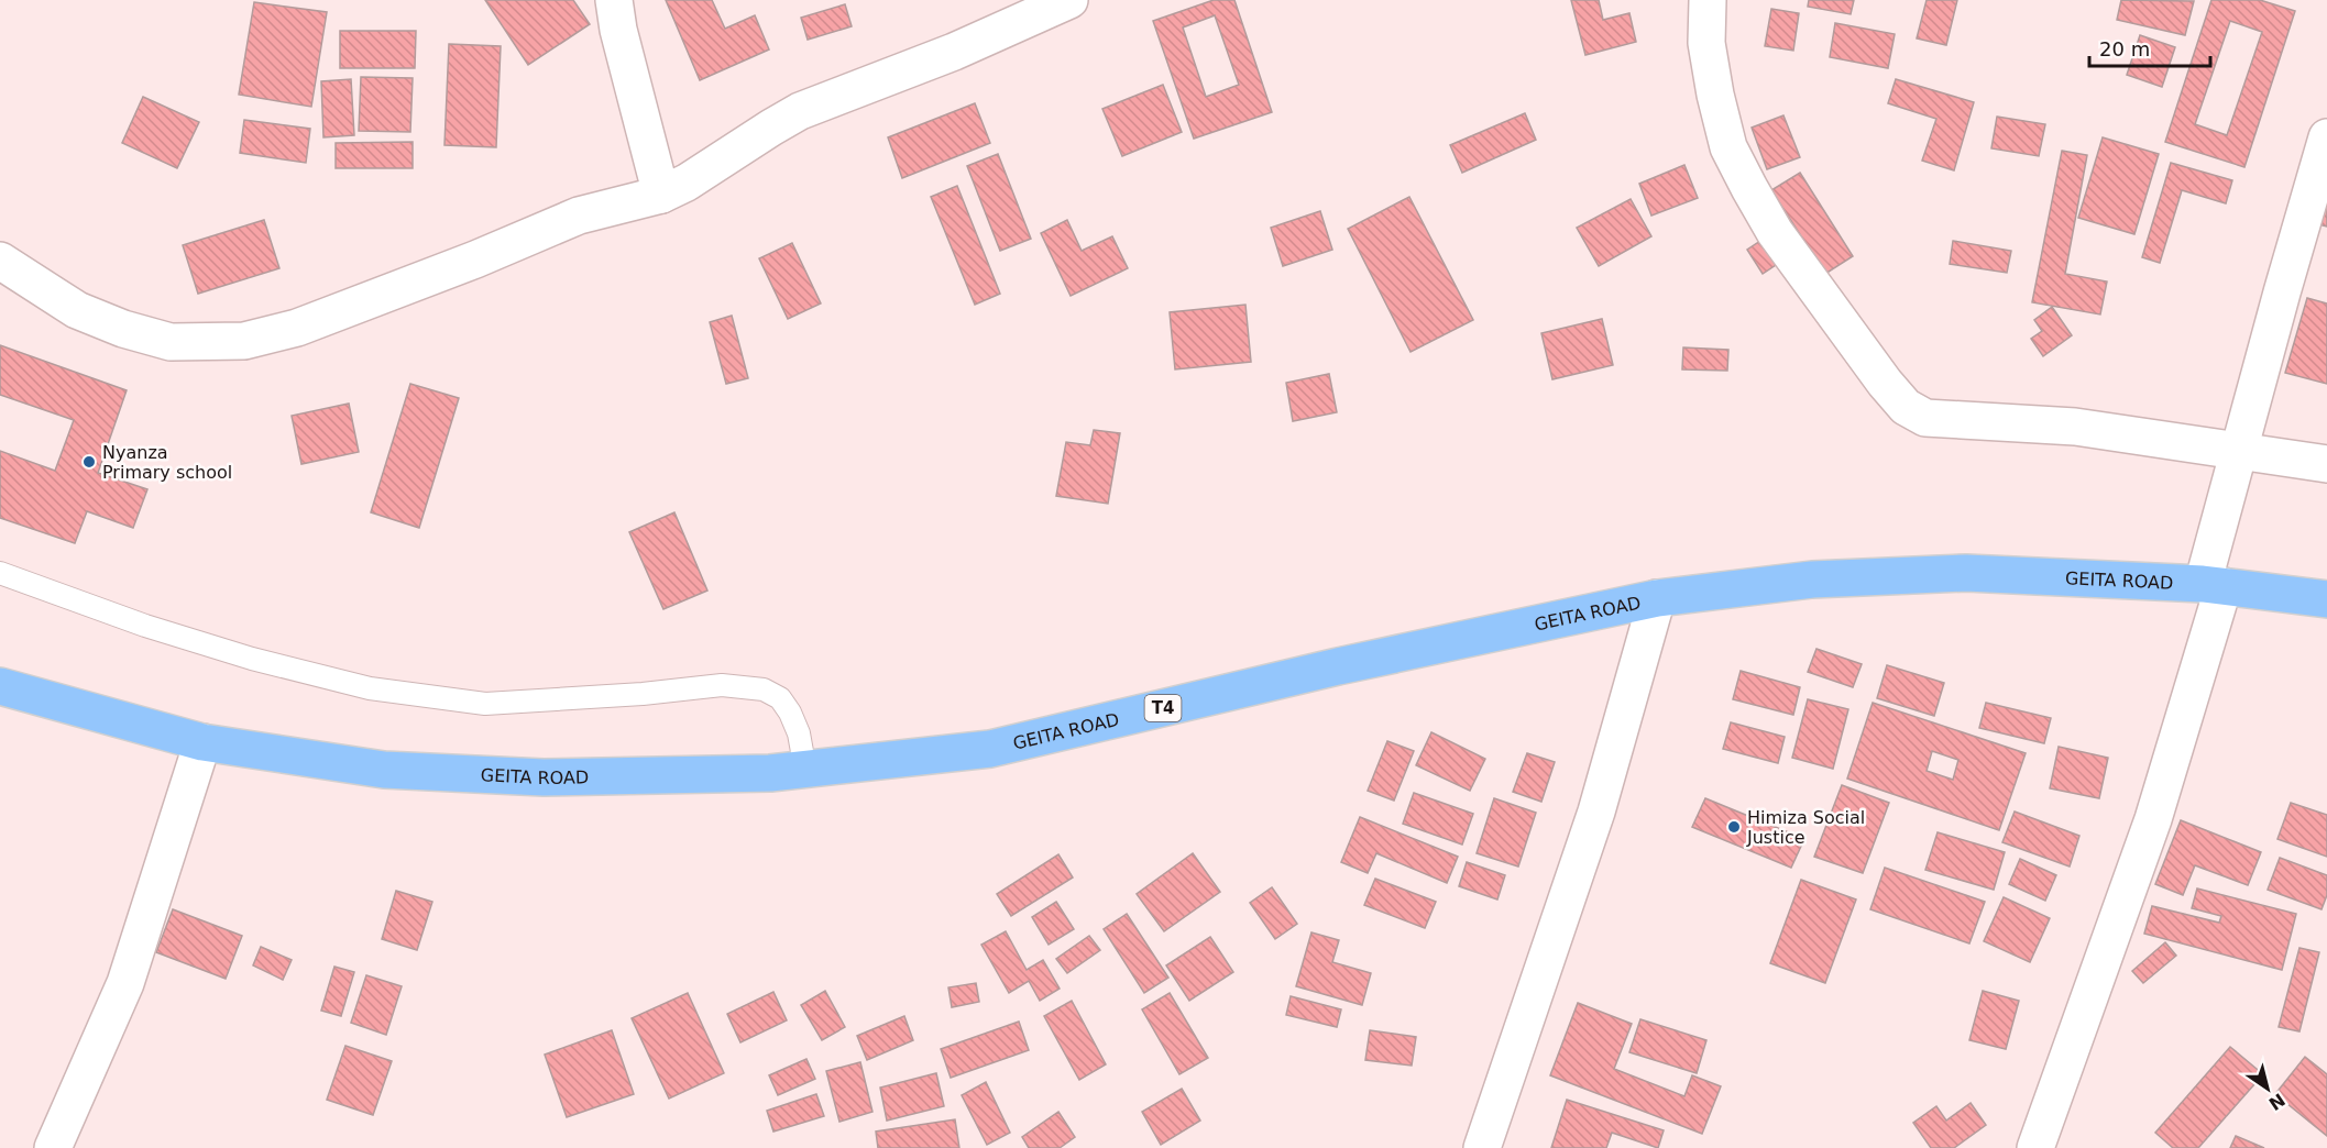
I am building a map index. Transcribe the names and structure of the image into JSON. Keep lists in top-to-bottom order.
{
  "streets": {
    "highway": ["GEITA ROAD", "T4"]
  },
  "places": ["Nyanza Primary school", "Himiza Social Justice"],
  "scale_bar": "20 m",
  "north": "bottom right"
}
